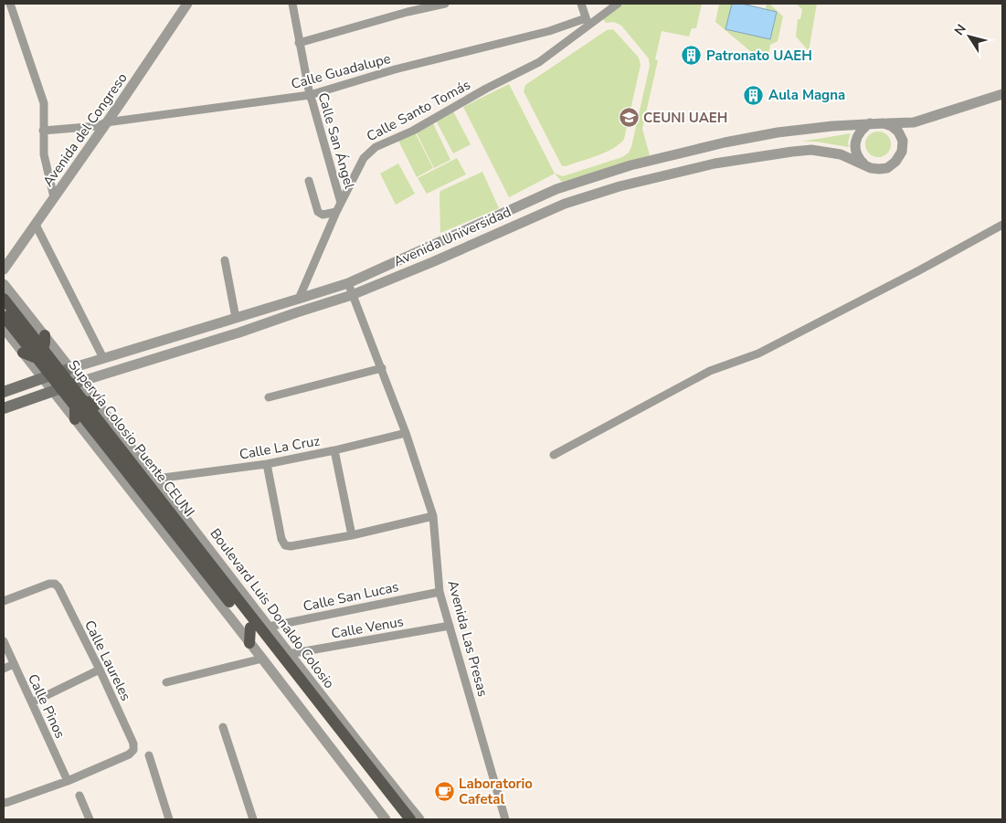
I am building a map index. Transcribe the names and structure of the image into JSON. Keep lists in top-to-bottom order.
{
  "streets": {
    "main road": ["Avenida Universidad", "Supervía Colosio Puente CEUNI"],
    "street": [
      "Calle Guadalupe",
      "Calle Santo Tomás",
      "Avenida del Congreso",
      "Calle San Ángel",
      "Calle La Cruz",
      "Calle San Lucas",
      "Boulevard Luis Donaldo Colosio",
      "Calle Venus",
      "Avenida Las Presas",
      "Calle Laureles",
      "Calle Pinos"
    ]
  },
  "crossings": [
    ["Calle Guadalupe", "Calle Santo Tomás"],
    ["Calle Guadalupe", "Avenida del Congreso"],
    ["Calle Guadalupe", "Calle San Ángel"],
    ["Calle Santo Tomás", "Calle San Ángel"],
    ["Calle Santo Tomás", "Avenida Universidad"],
    ["Avenida Universidad", "Boulevard Luis Donaldo Colosio"],
    ["Avenida Universidad", "Avenida Las Presas"],
    ["Calle La Cruz", "Boulevard Luis Donaldo Colosio"],
    ["Calle La Cruz", "Avenida Las Presas"],
    ["Calle San Lucas", "Boulevard Luis Donaldo Colosio"],
    ["Calle San Lucas", "Avenida Las Presas"],
    ["Boulevard Luis Donaldo Colosio", "Calle Venus"],
    ["Calle Venus", "Avenida Las Presas"],
    ["Calle Laureles", "Calle Pinos"]
  ],
  "places": {
    "building": ["Patronato UAEH", "Aula Magna"],
    "school or university": ["CEUNI UAEH"],
    "cafe": ["Laboratorio Cafetal"]
  },
  "north": "top left"
}
